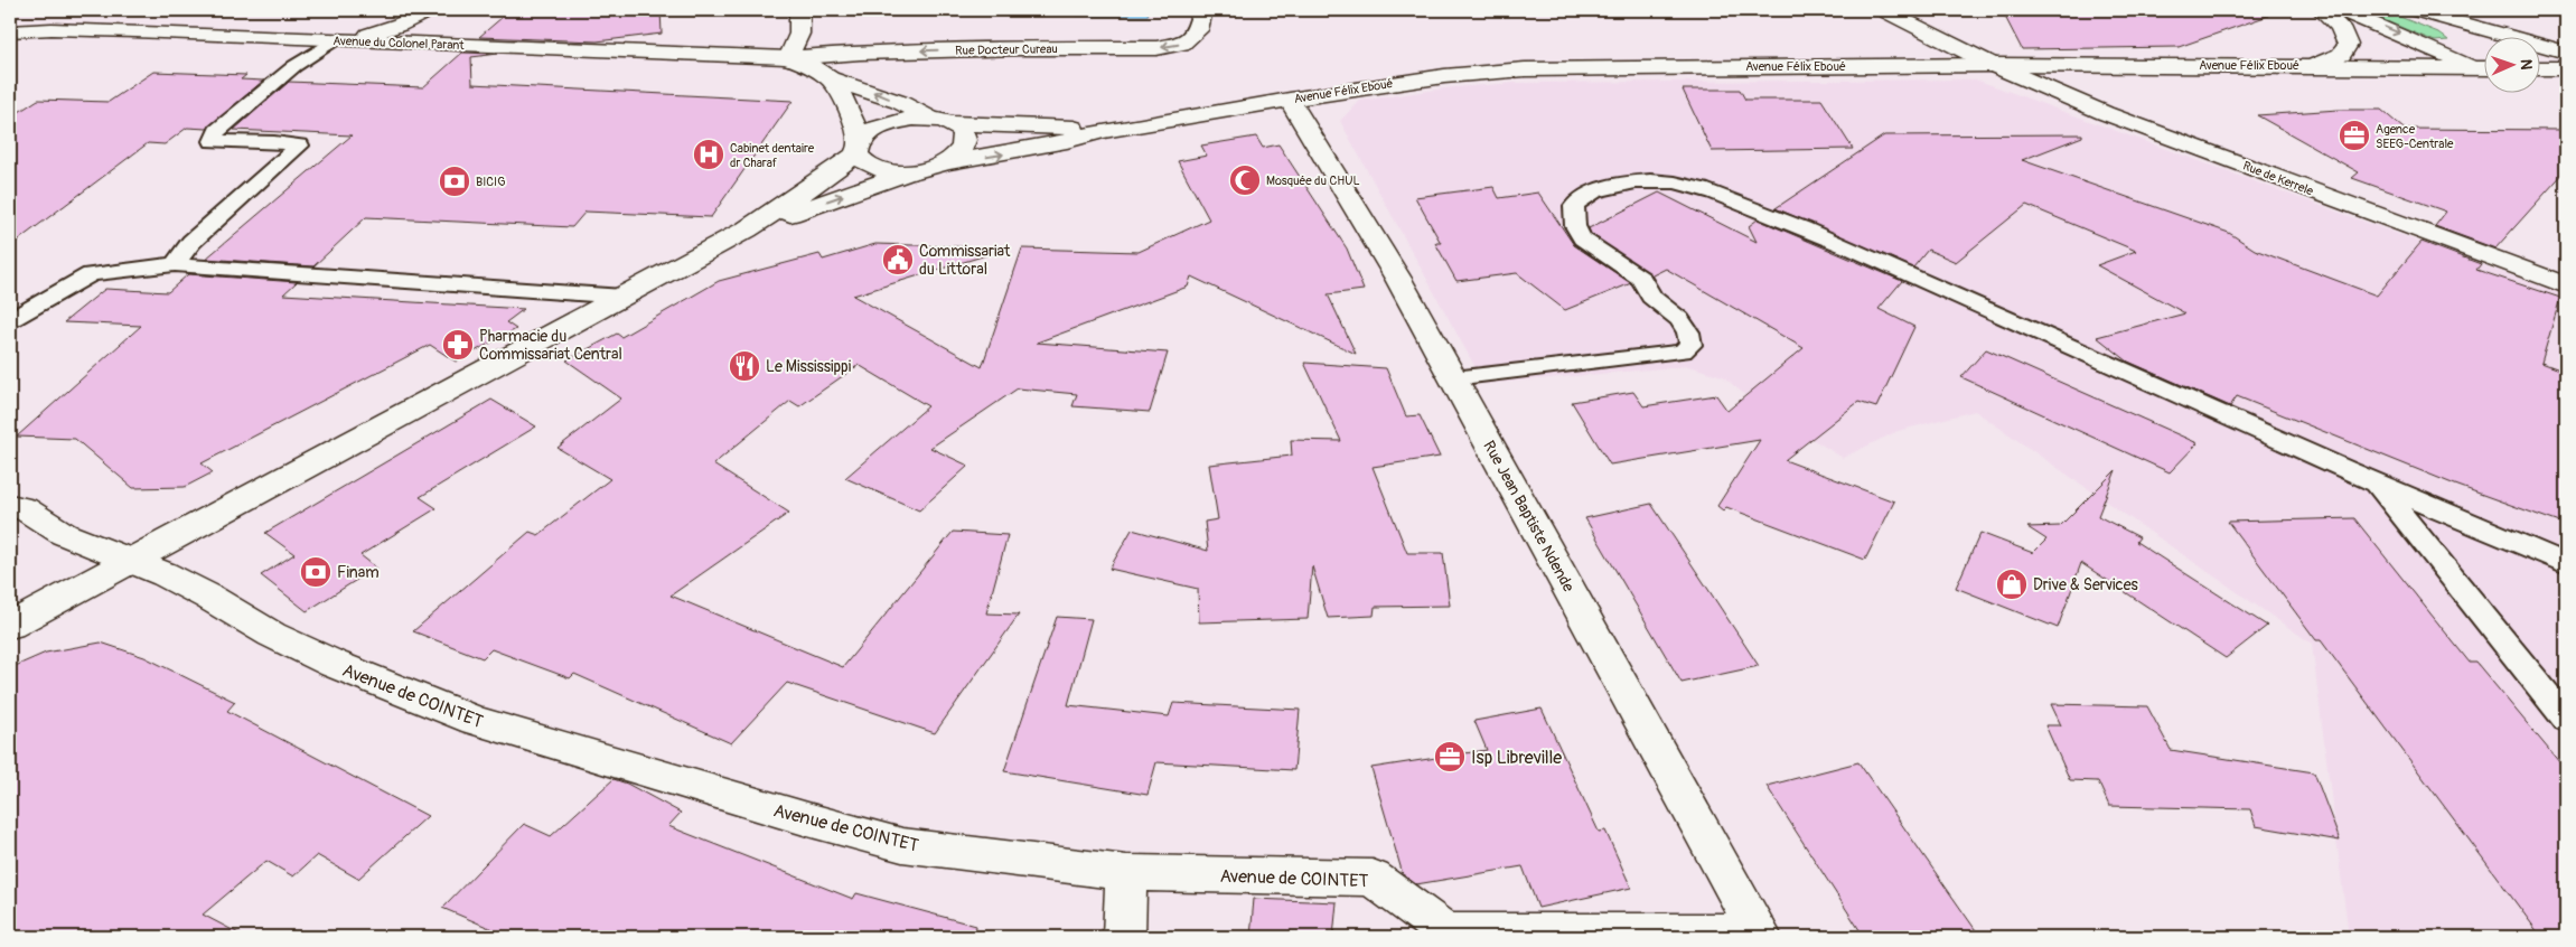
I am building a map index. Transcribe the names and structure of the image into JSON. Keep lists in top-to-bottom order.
{
  "streets": {
    "main road": [
      "Avenue du Colonel Parant",
      "Rue Docteur Cureau",
      "Avenue Félix Eboué",
      "Rue de Kerrele",
      "Rue Jean Baptiste Ndende",
      "Avenue de COINTET"
    ]
  },
  "crossings": [
    ["Avenue du Colonel Parant", "Rue Docteur Cureau"],
    ["Avenue Félix Eboué", "Rue de Kerrele"],
    ["Avenue Félix Eboué", "Rue Jean Baptiste Ndende"],
    ["Rue Jean Baptiste Ndende", "Avenue de COINTET"]
  ],
  "places": {
    "office": ["Agence SEEG-Centrale", "Isp Libreville"],
    "hospital": ["Cabinet dentaire dr Charaf"],
    "mosque": ["Mosquée du CHUL"],
    "bank": ["BICIG", "Finam"],
    "public building": ["Commissariat du Littoral"],
    "pharmacy": ["Pharmacie du Commissariat Central"],
    "restaurant": ["Le Mississippi"],
    "shop": ["Drive & Services"]
  },
  "north": "right"
}
